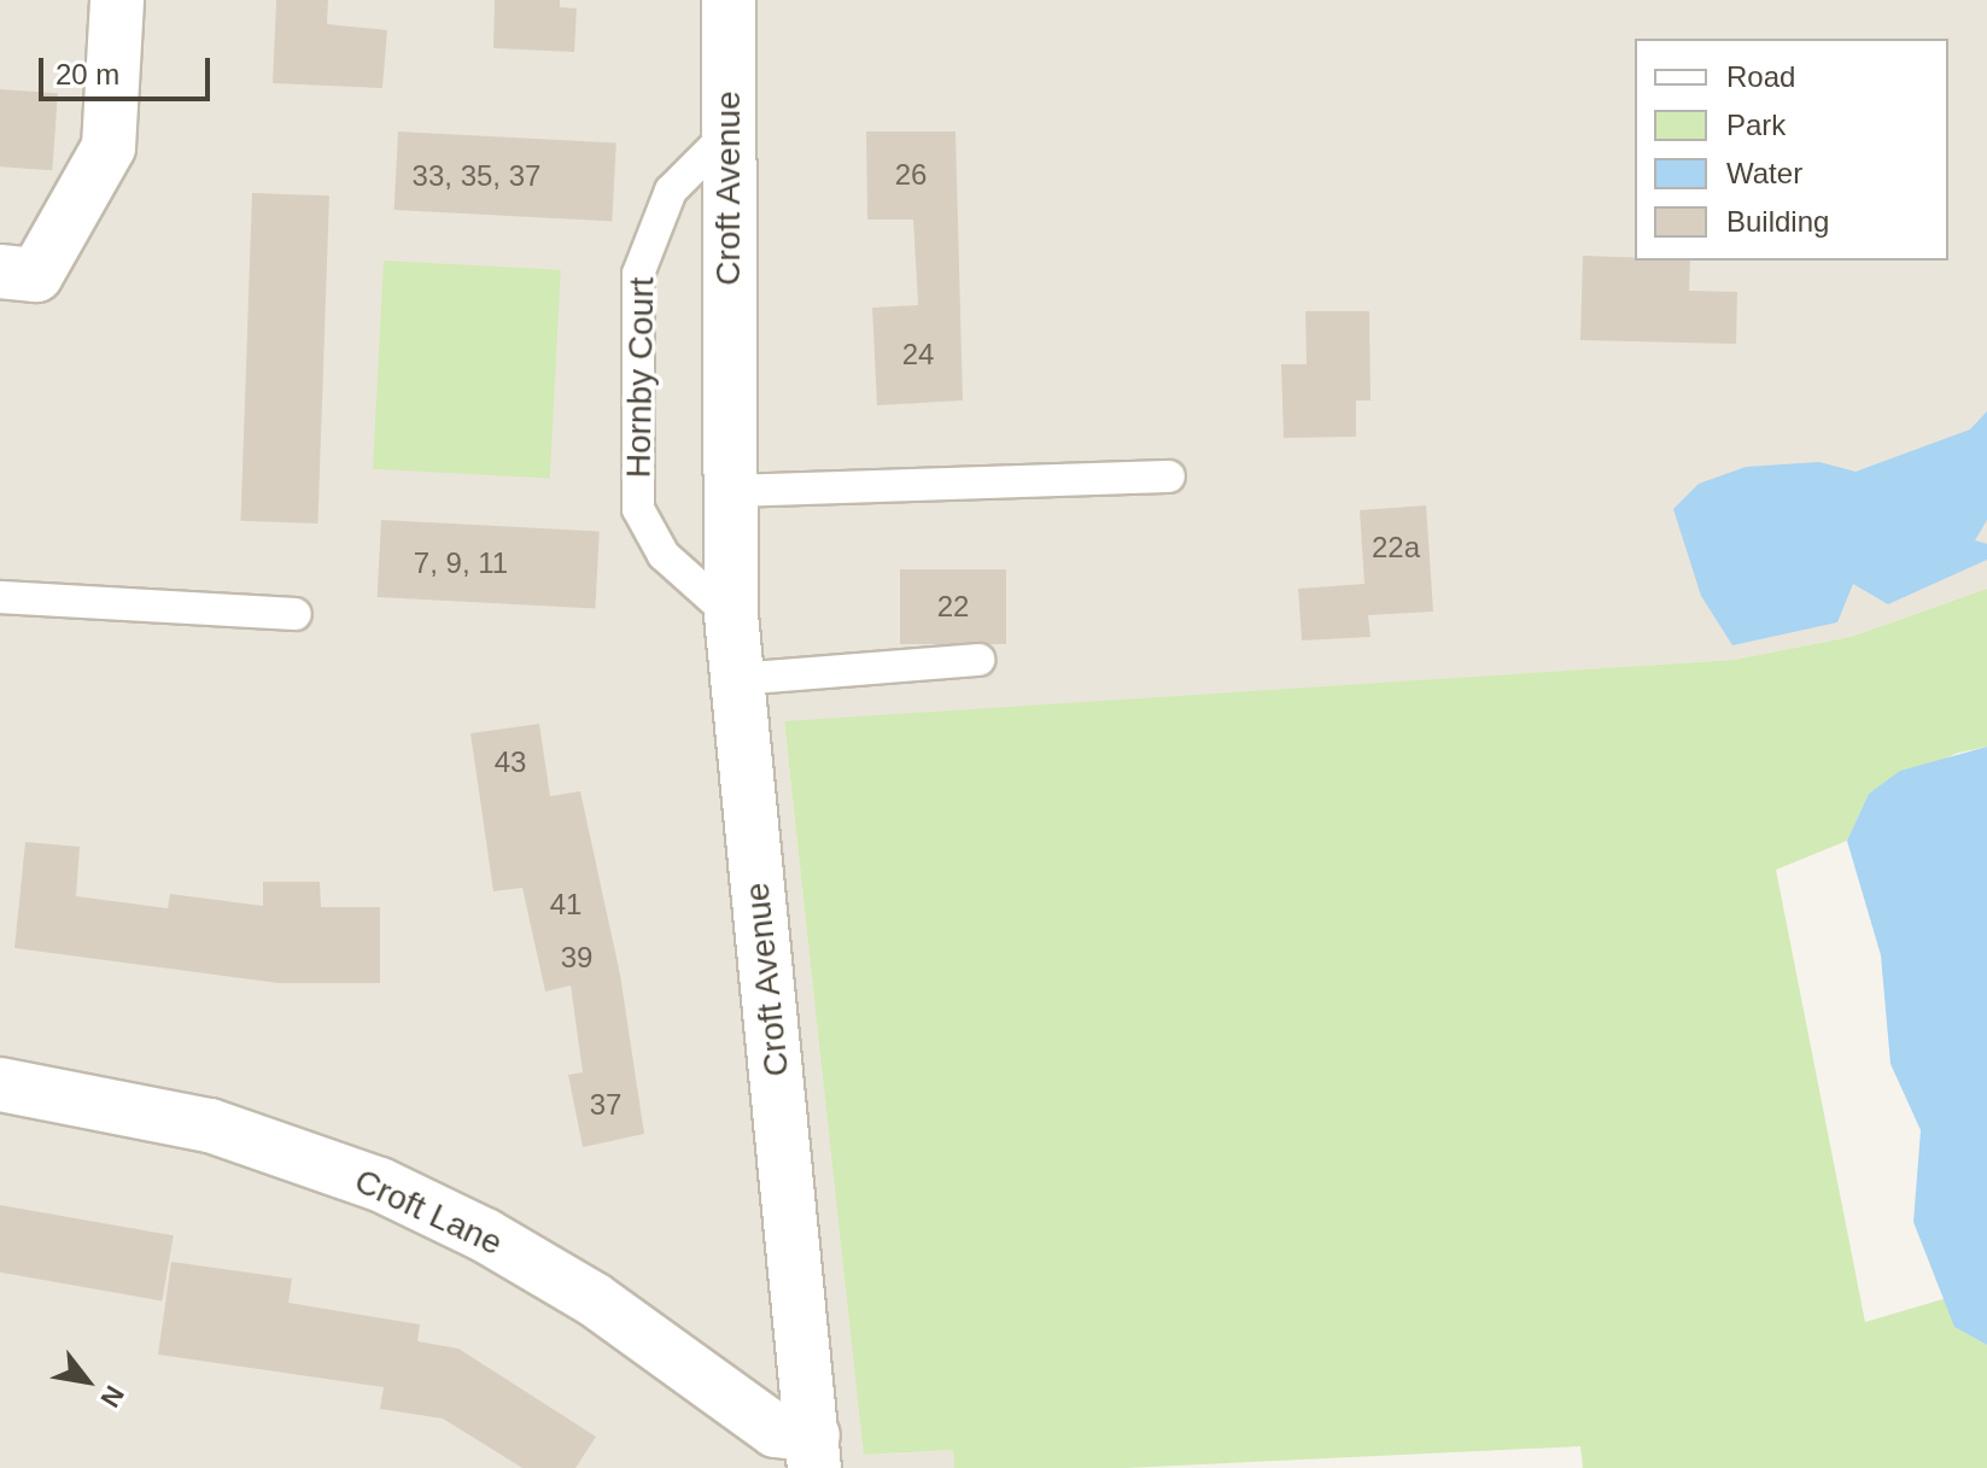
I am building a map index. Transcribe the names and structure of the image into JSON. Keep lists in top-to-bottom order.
{
  "streets": {
    "street": ["Croft Avenue", "Croft Lane"],
    "lane": ["Hornby Court"]
  },
  "crossings": [
    ["Croft Avenue", "Hornby Court"],
    ["Croft Avenue", "Croft Lane"]
  ],
  "house_numbers": [
    "26",
    "33, 35, 37",
    "24",
    "22a",
    "7, 9, 11",
    "22",
    "43",
    "41",
    "39",
    "37"
  ],
  "legend": [
    "Road",
    "Park",
    "Water",
    "Building"
  ],
  "scale_bar": "20 m",
  "north": "bottom right"
}
